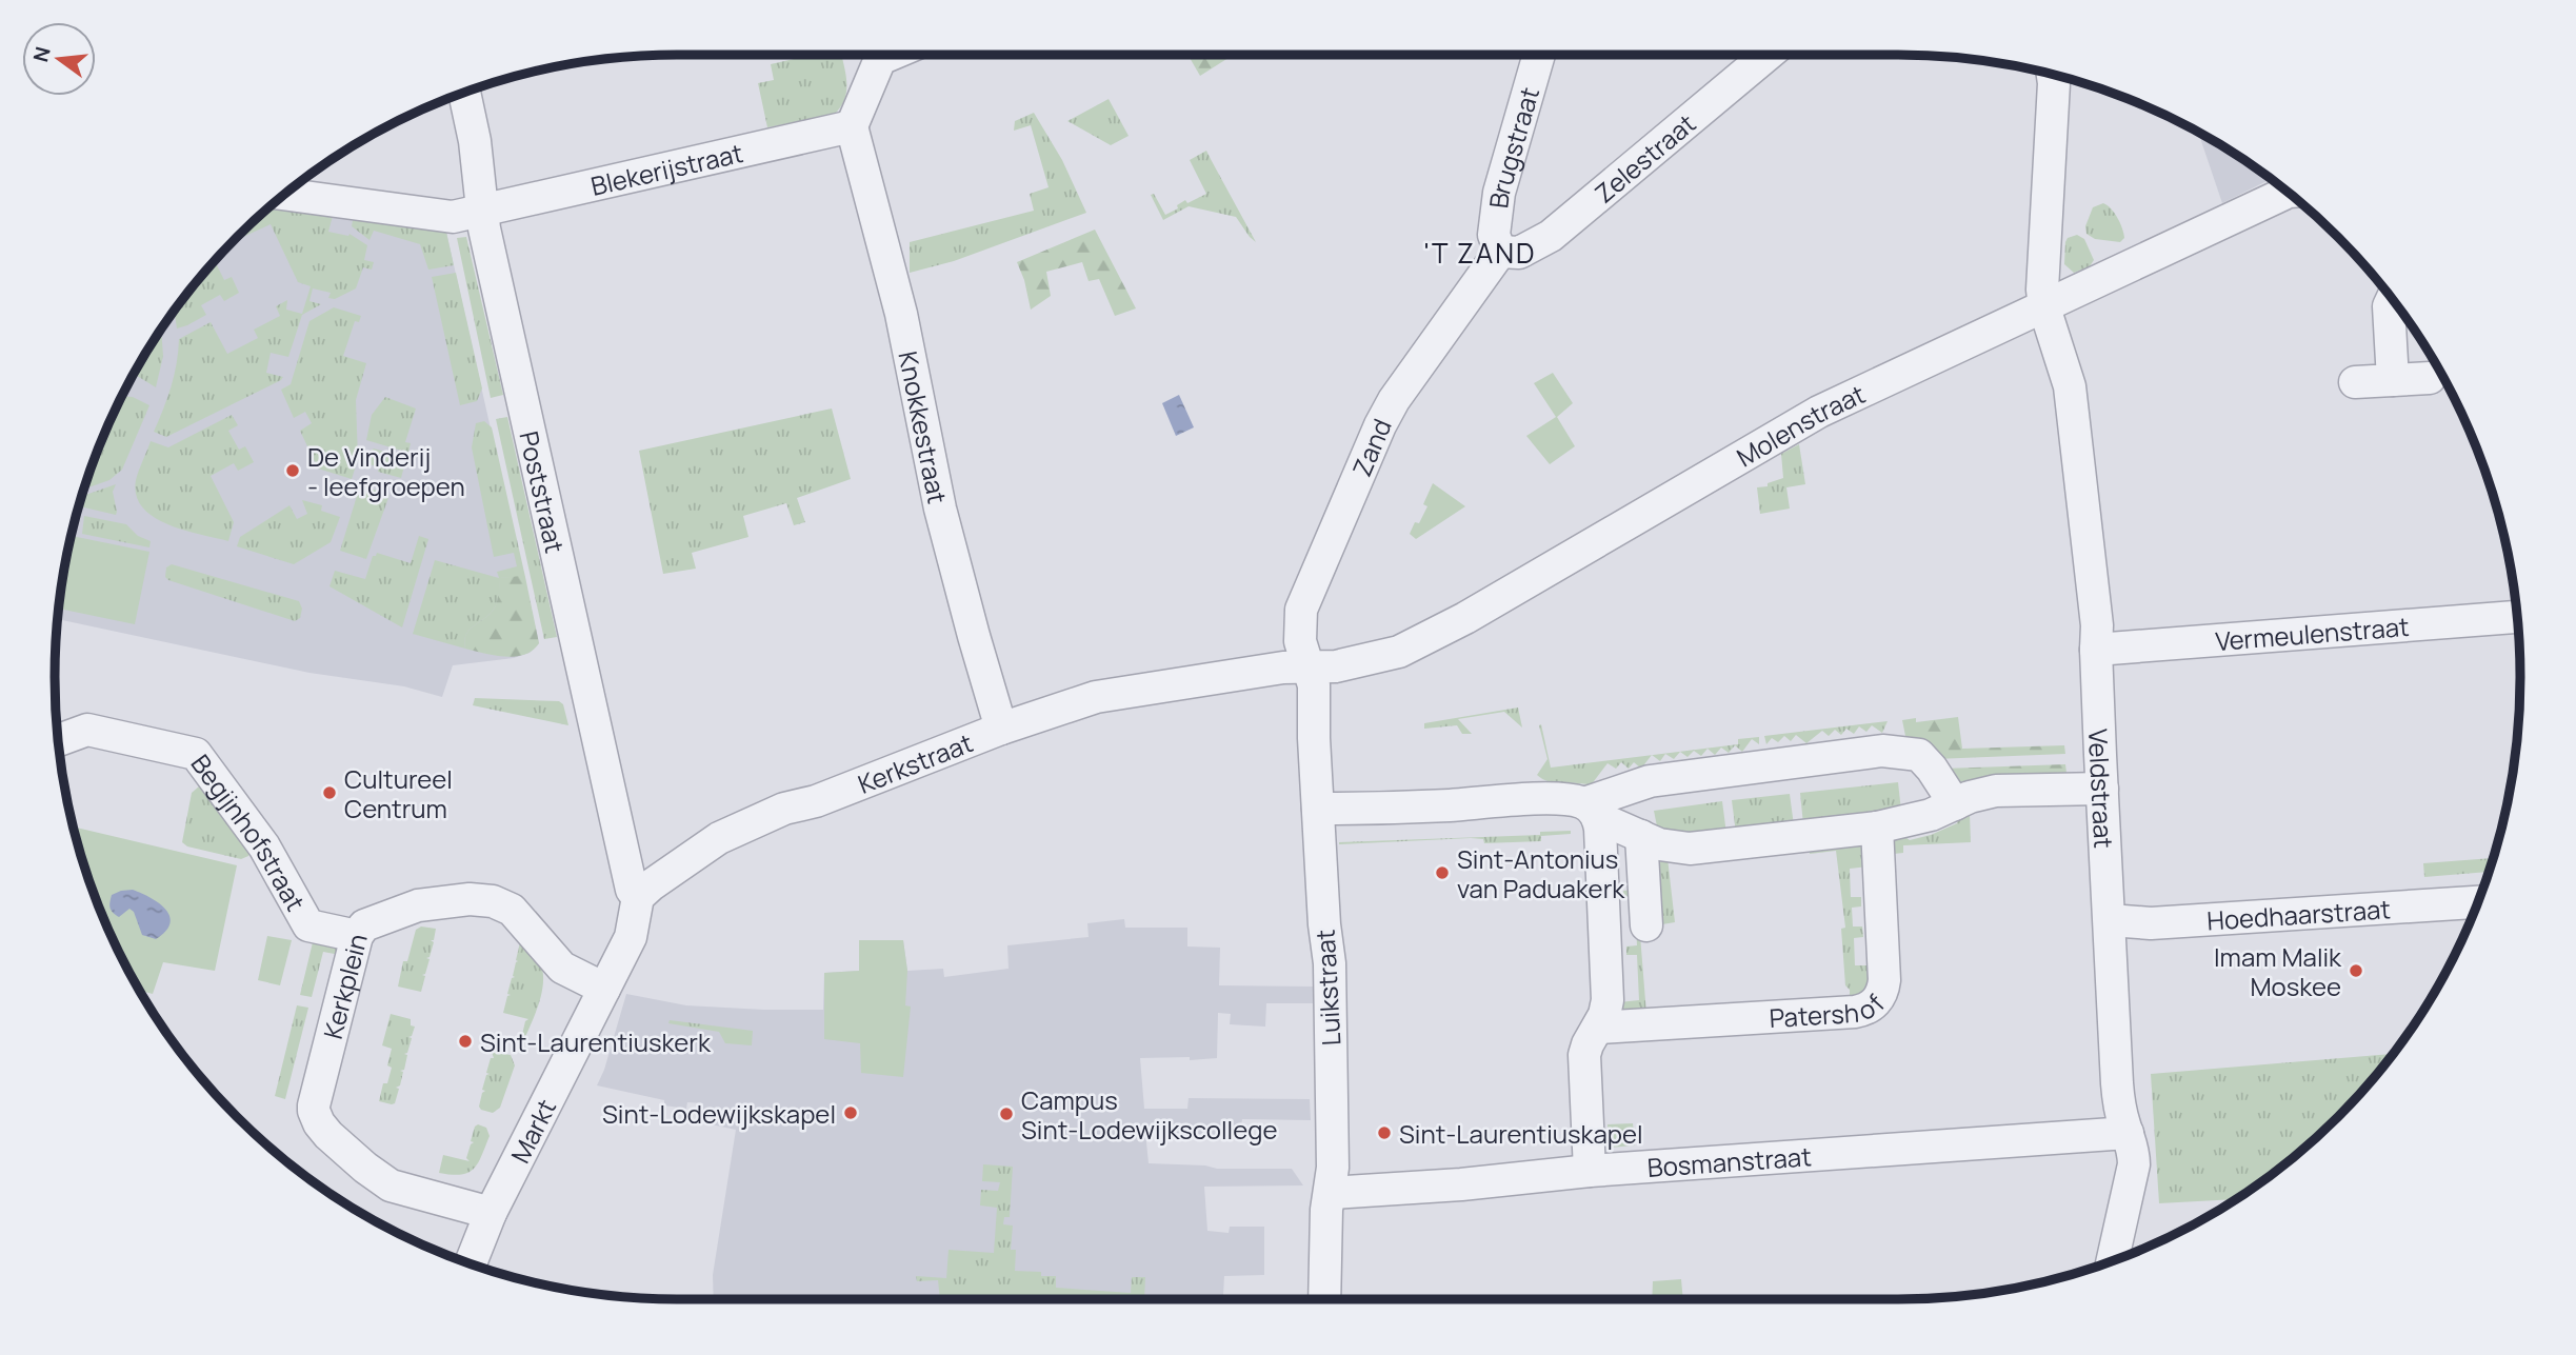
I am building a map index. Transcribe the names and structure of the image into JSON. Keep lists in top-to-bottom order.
{
  "streets": {
    "street": [
      "Brugstraat",
      "Zelestraat",
      "Blekerijstraat",
      "Molenstraat",
      "Knokkestraat",
      "Zand",
      "Poststraat",
      "Vermeulenstraat",
      "Kerkstraat",
      "Veldstraat",
      "Begijnhofstraat",
      "Hoedhaarstraat",
      "Kerkplein",
      "Luikstraat",
      "Patershof",
      "Markt",
      "Bosmanstraat"
    ]
  },
  "crossings": [
    ["Brugstraat", "Zelestraat"],
    ["Brugstraat", "Zand"],
    ["Zelestraat", "Zand"],
    ["Blekerijstraat", "Knokkestraat"],
    ["Blekerijstraat", "Poststraat"],
    ["Molenstraat", "Zand"],
    ["Molenstraat", "Kerkstraat"],
    ["Molenstraat", "Veldstraat"],
    ["Molenstraat", "Luikstraat"],
    ["Knokkestraat", "Kerkstraat"],
    ["Zand", "Kerkstraat"],
    ["Zand", "Luikstraat"],
    ["Poststraat", "Kerkstraat"],
    ["Vermeulenstraat", "Veldstraat"],
    ["Kerkstraat", "Luikstraat"],
    ["Veldstraat", "Hoedhaarstraat"],
    ["Veldstraat", "Bosmanstraat"],
    ["Begijnhofstraat", "Kerkplein"],
    ["Kerkplein", "Markt"],
    ["Luikstraat", "Bosmanstraat"]
  ],
  "districts": ["'T ZAND"],
  "places": [
    "De Vinderij - leefgroepen",
    "Cultureel Centrum",
    "Sint-Antonius van Paduakerk",
    "Imam Malik Moskee",
    "Sint-Laurentiuskerk",
    "Sint-Lodewijkskapel",
    "Campus Sint-Lodewijkscollege",
    "Sint-Laurentiuskapel"
  ],
  "north": "left"
}
